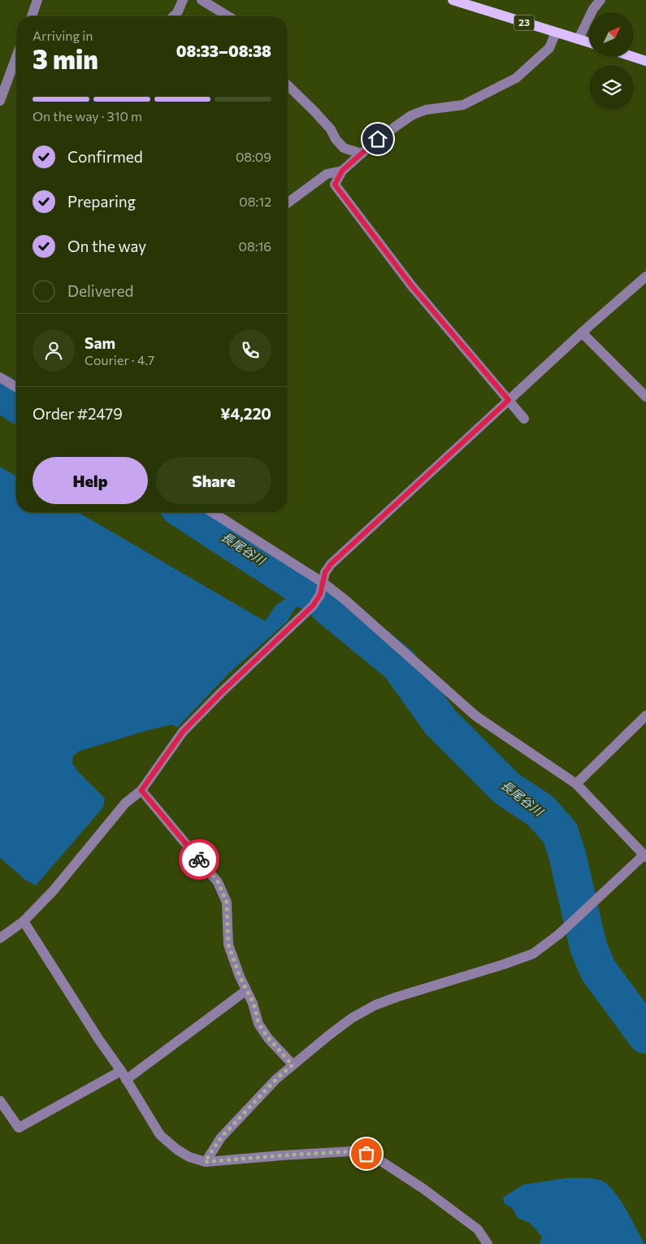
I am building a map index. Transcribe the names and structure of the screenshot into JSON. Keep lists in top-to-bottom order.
{
  "streets": {
    "main road": ["23"]
  },
  "water": ["長尾谷川"],
  "north": "top right",
  "page": {
    "heading": ["3 min", "Arriving in", "08:33–08:38"],
    "panel": [
      "Sam",
      "Courier · 4.7",
      "Order #2479",
      "¥4,220"
    ],
    "bar": "On the way · 310 m",
    "list": [
      ["Confirmed", "08:09"],
      ["Preparing", "08:12"],
      ["On the way", "08:16"],
      "Delivered"
    ],
    "buttons": ["Help", "Share"]
  }
}
